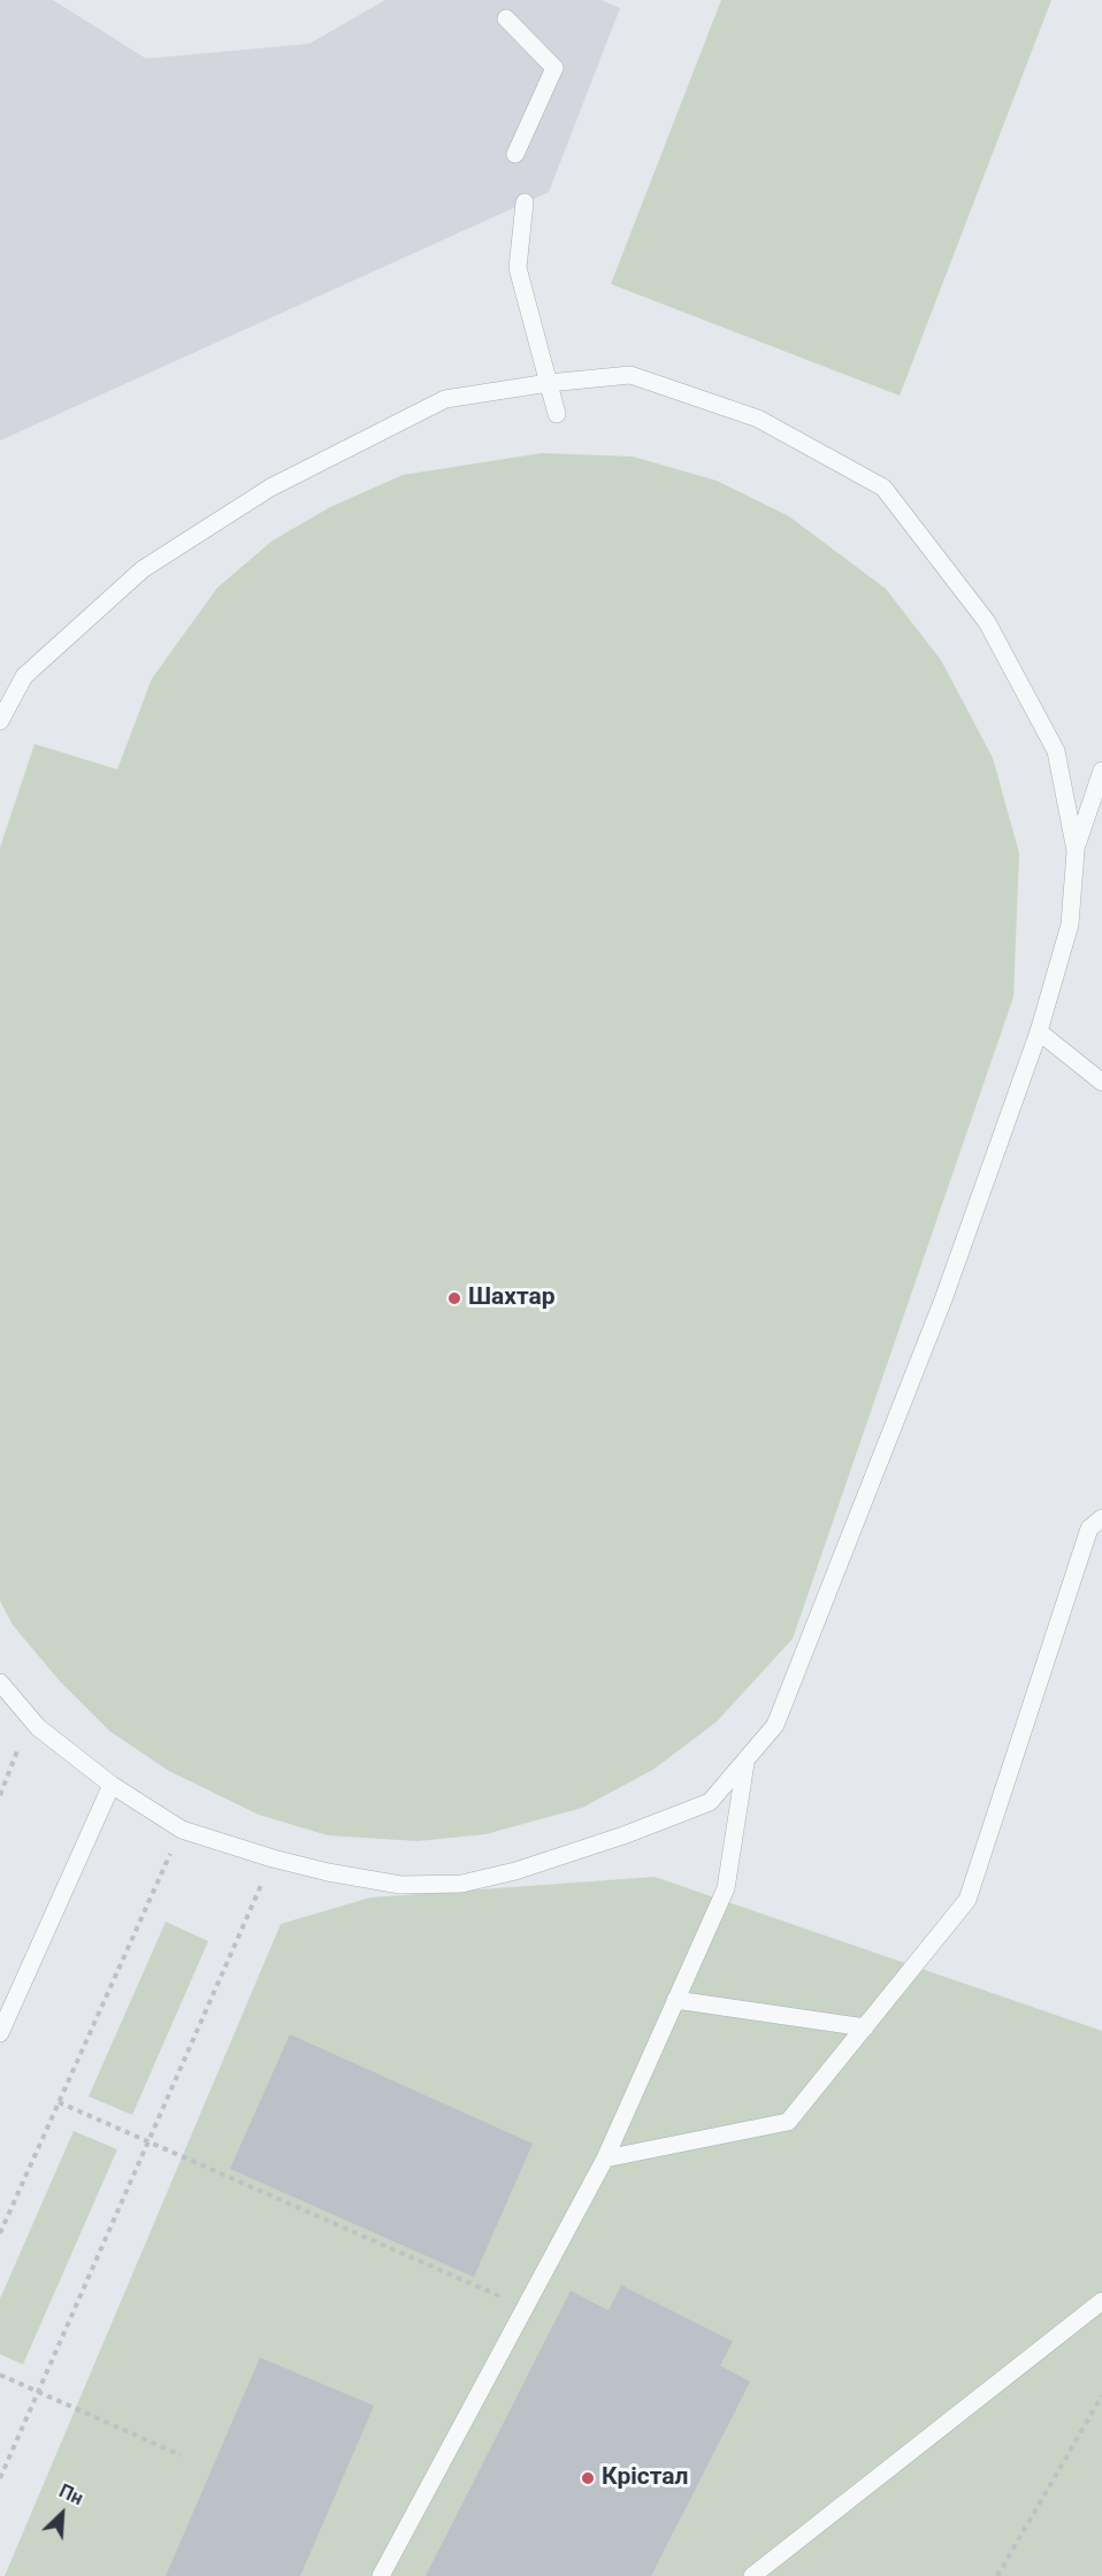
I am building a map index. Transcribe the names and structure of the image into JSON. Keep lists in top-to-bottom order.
{
  "places": ["Шахтар", "Крістал"],
  "north": "top right"
}
